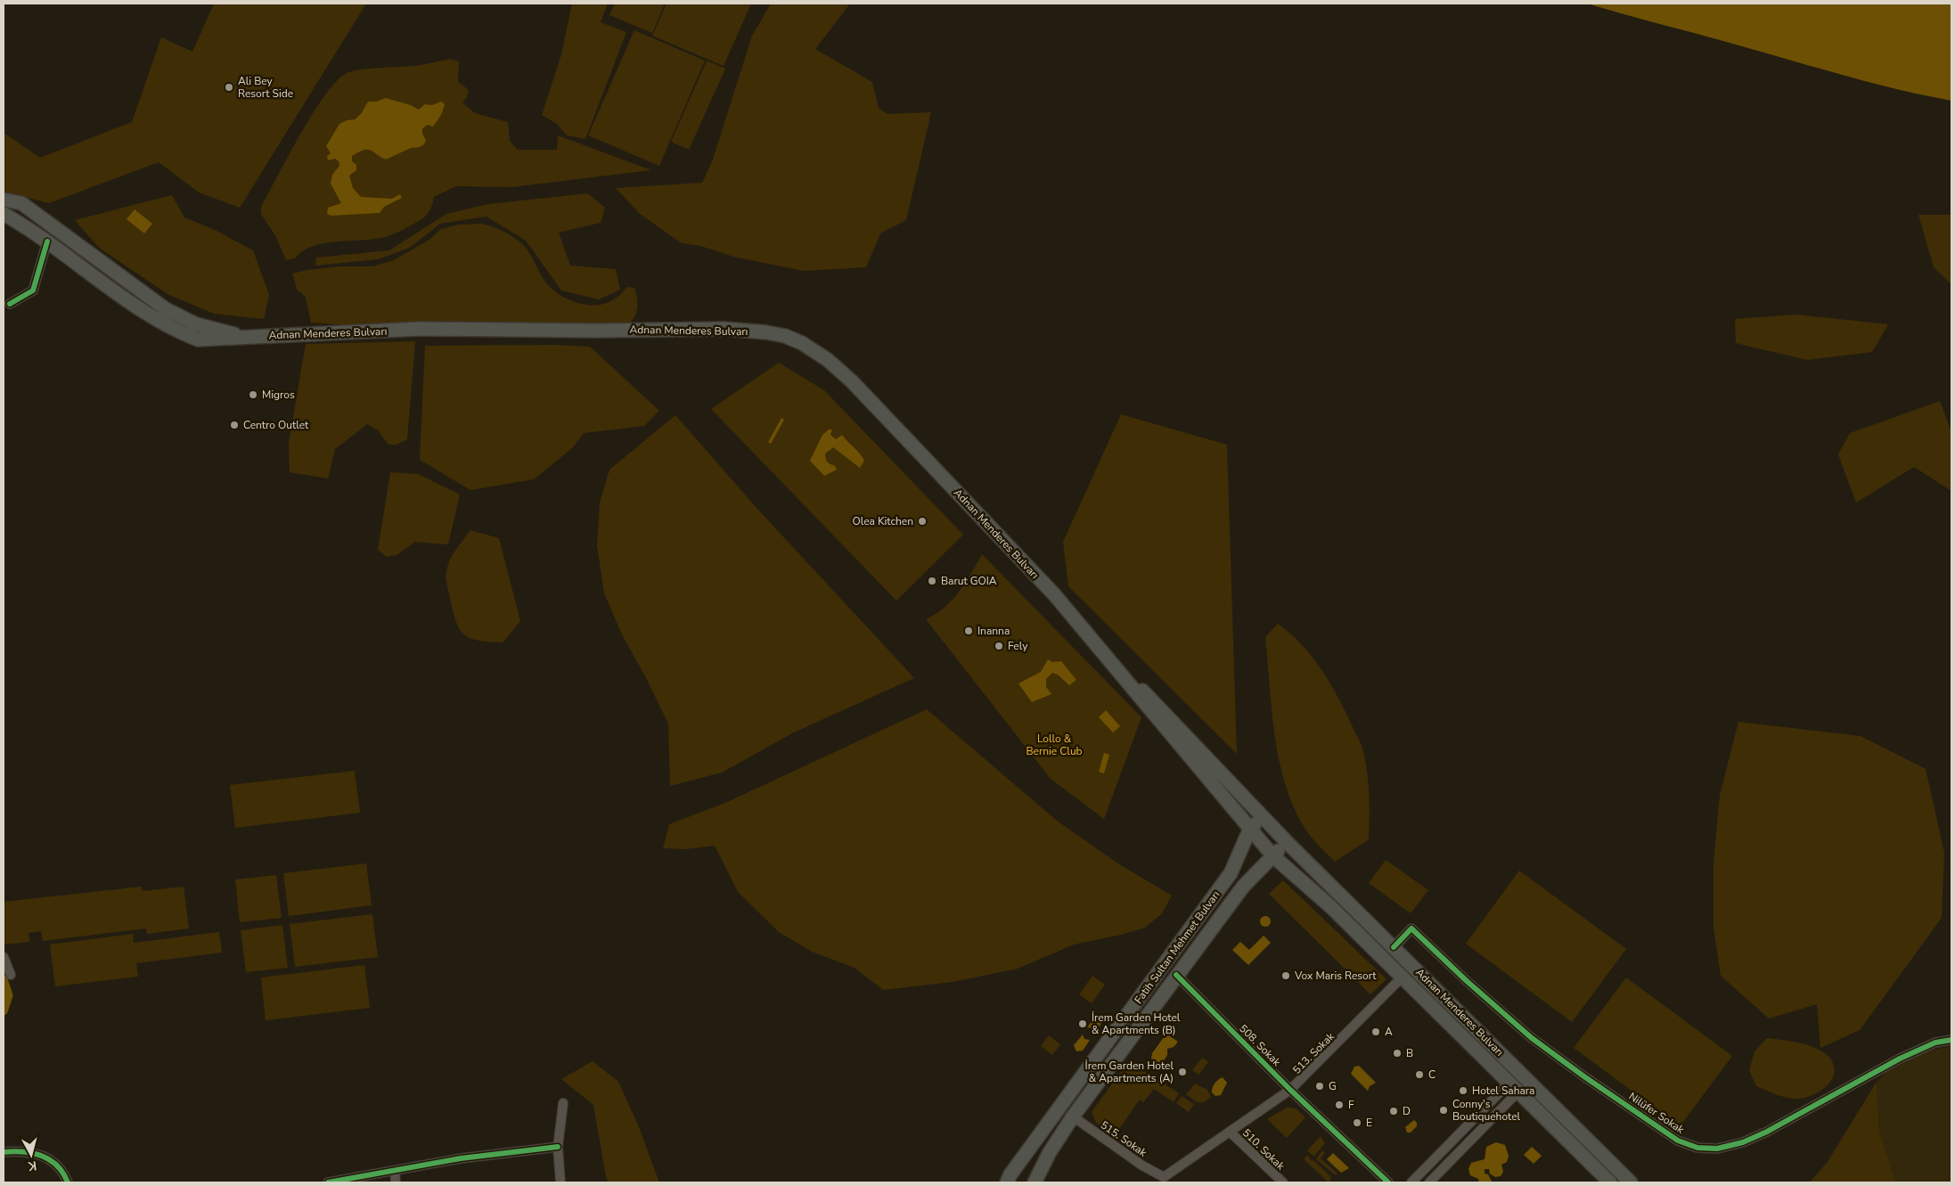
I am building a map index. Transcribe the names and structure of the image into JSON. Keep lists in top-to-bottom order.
{
  "streets": {
    "main road": ["Adnan Menderes Bulvarı", "Fatih Sultan Mehmet Bulvarı"],
    "street": [
      "508. Sokak",
      "513. Sokak",
      "Nilüfer Sokak",
      "515. Sokak",
      "510. Sokak"
    ]
  },
  "crossings": [
    ["Adnan Menderes Bulvarı", "Fatih Sultan Mehmet Bulvarı"],
    ["Adnan Menderes Bulvarı", "513. Sokak"],
    ["Adnan Menderes Bulvarı", "Nilüfer Sokak"],
    ["Fatih Sultan Mehmet Bulvarı", "508. Sokak"],
    ["Fatih Sultan Mehmet Bulvarı", "515. Sokak"],
    ["508. Sokak", "513. Sokak"],
    ["513. Sokak", "515. Sokak"],
    ["513. Sokak", "510. Sokak"]
  ],
  "parks": ["Lollo & Bernie Club"],
  "places": [
    "Ali Bey Resort Side",
    "Migros",
    "Centro Outlet",
    "Olea Kitchen",
    "Barut GOIA",
    "Inanna",
    "Fely",
    "Vox Maris Resort",
    "İrem Garden Hotel & Apartments (B)",
    "A",
    "B",
    "İrem Garden Hotel & Apartments (A)",
    "C",
    "G",
    "Hotel Sahara",
    "F",
    "Conny's Boutiquehotel",
    "D",
    "E"
  ],
  "north": "bottom"
}
